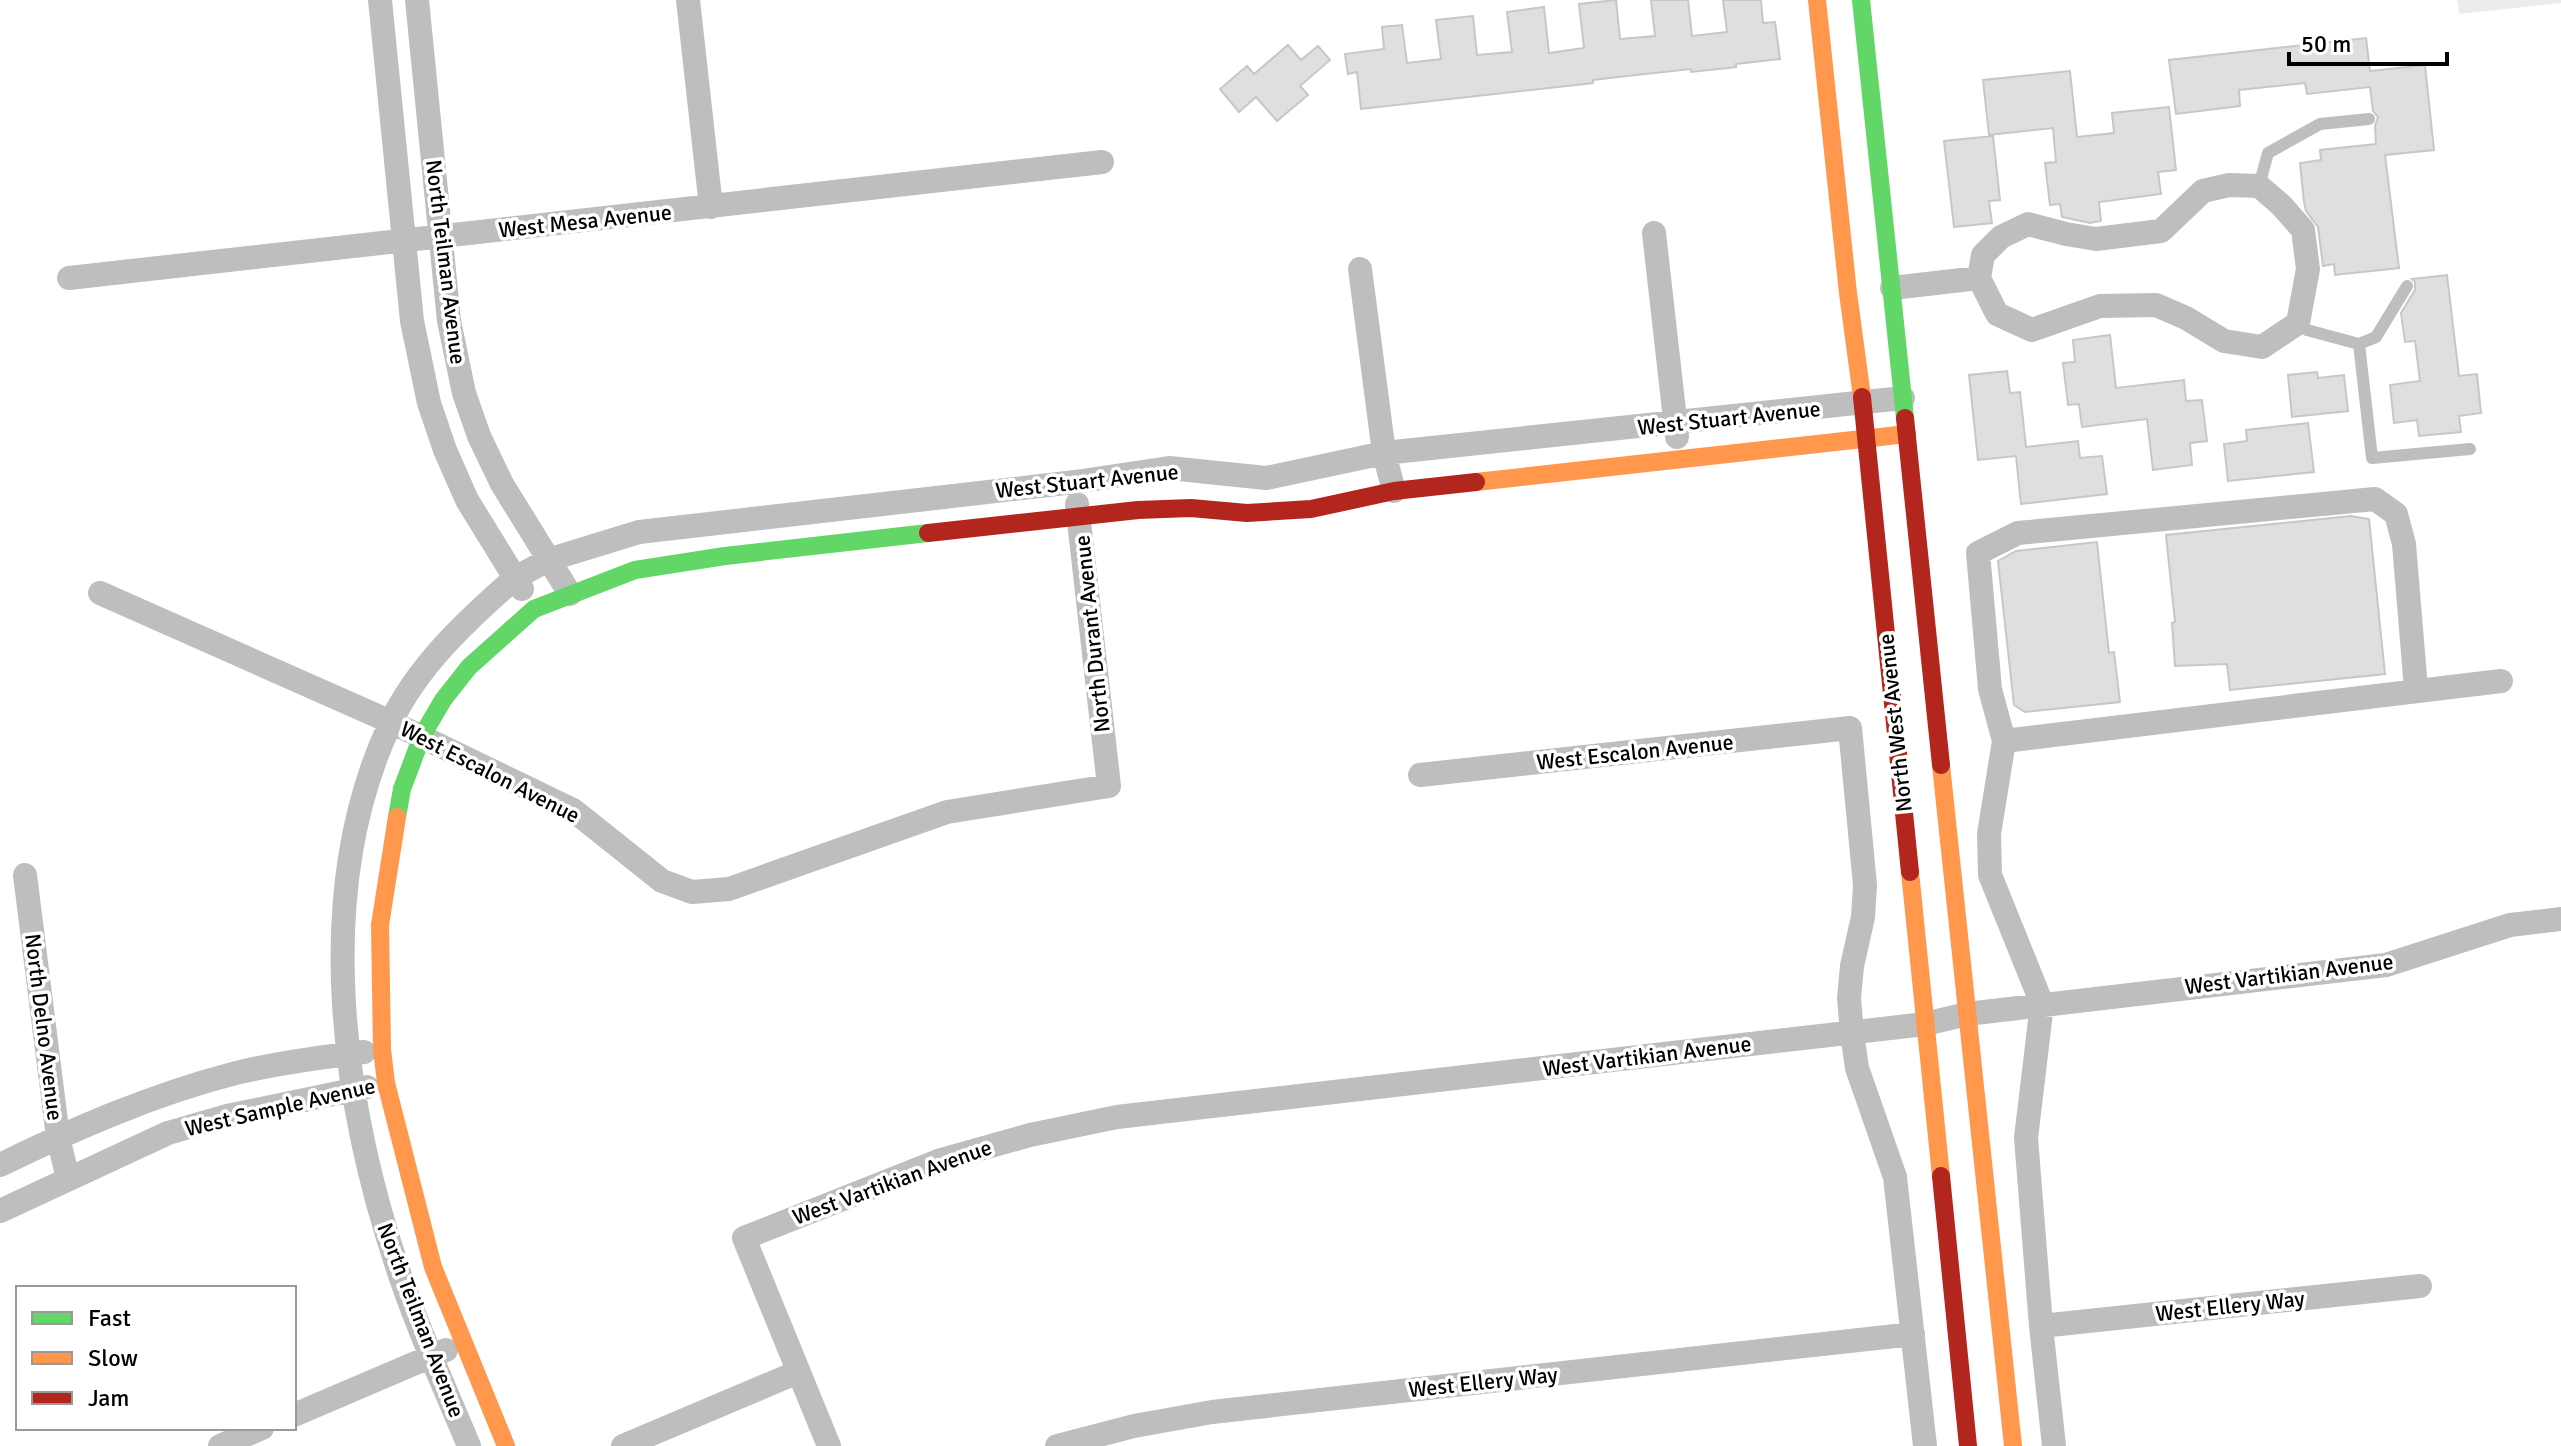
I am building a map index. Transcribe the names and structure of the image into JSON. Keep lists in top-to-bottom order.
{
  "streets": {
    "main road": ["North Teilman Avenue", "West Stuart Avenue", "North West Avenue"],
    "street": [
      "West Mesa Avenue",
      "North Durant Avenue",
      "West Escalon Avenue",
      "West Vartikian Avenue",
      "North Delno Avenue",
      "West Sample Avenue",
      "West Ellery Way"
    ]
  },
  "crossings": [
    ["West Mesa Avenue", "North Teilman Avenue"],
    ["North Teilman Avenue", "West Stuart Avenue"],
    ["North Teilman Avenue", "West Escalon Avenue"],
    ["North Teilman Avenue", "West Sample Avenue"],
    ["West Stuart Avenue", "North Durant Avenue"],
    ["West Stuart Avenue", "North West Avenue"],
    ["North Durant Avenue", "West Escalon Avenue"],
    ["North West Avenue", "West Vartikian Avenue"],
    ["West Escalon Avenue", "West Vartikian Avenue"],
    ["North Delno Avenue", "West Sample Avenue"]
  ],
  "legend": ["Fast", "Slow", "Jam"],
  "scale_bar": "50 m"
}
